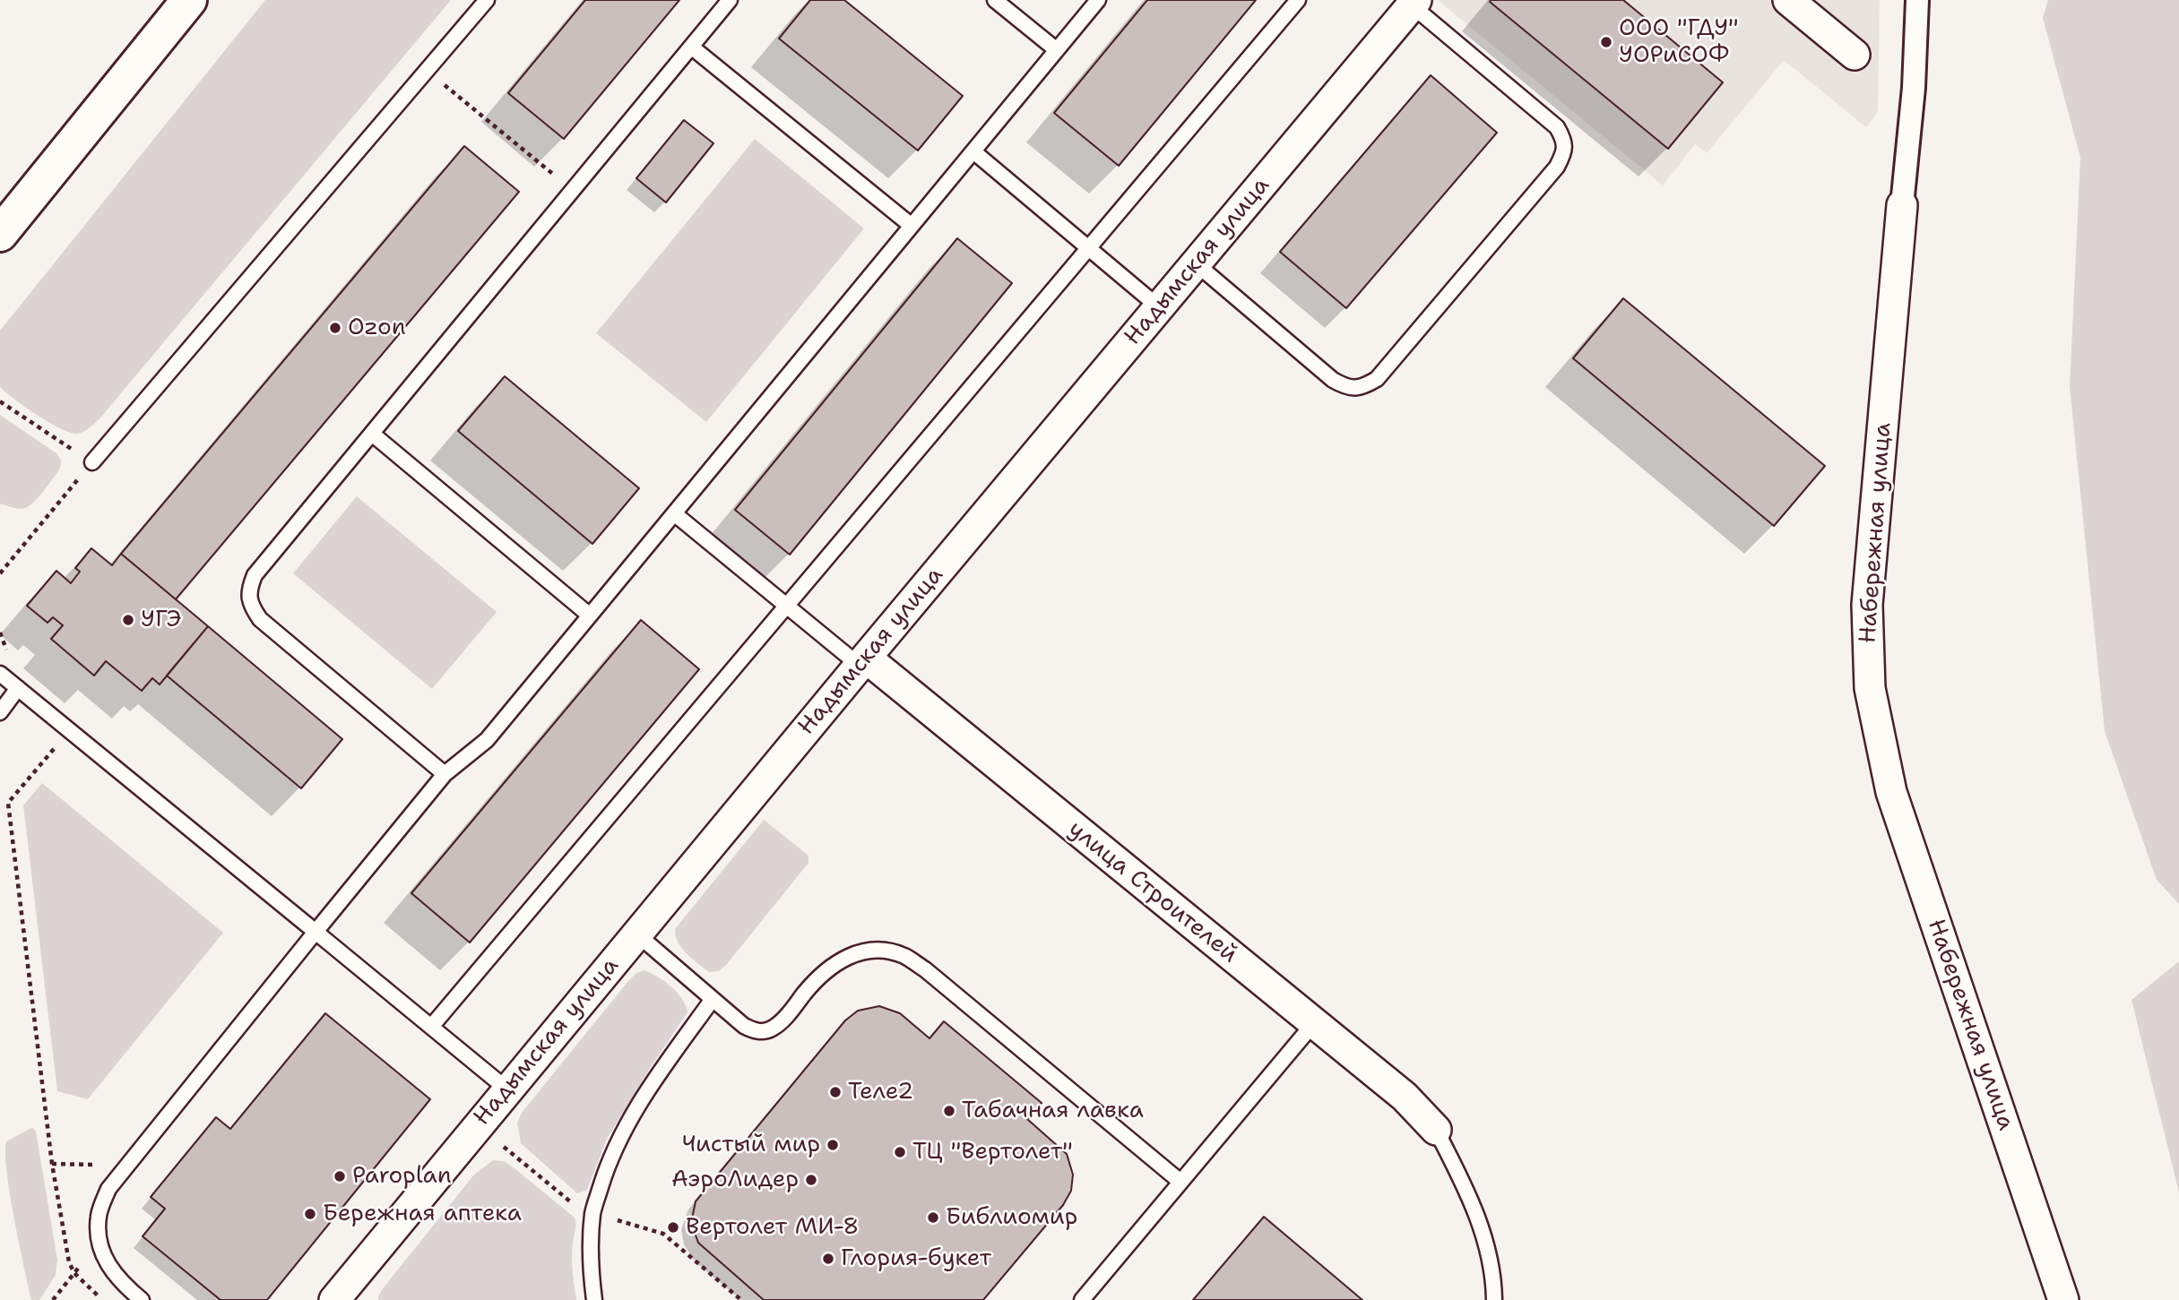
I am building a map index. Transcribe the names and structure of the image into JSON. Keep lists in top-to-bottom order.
{
  "streets": {
    "street": ["Надымская улица", "Набережная улица", "улица Строителей"]
  },
  "crossings": [
    ["Надымская улица", "улица Строителей"]
  ],
  "places": [
    "ООО \"ГДУ\" УОРиСОФ",
    "Ozon",
    "УГЭ",
    "Теле2",
    "Табачная лавка",
    "Чистый мир",
    "ТЦ \"Вертолет\"",
    "Paroplan",
    "АэроЛидер",
    "Бережная аптека",
    "Библиомир",
    "Вертолет МИ-8",
    "Глория-букет"
  ]
}
